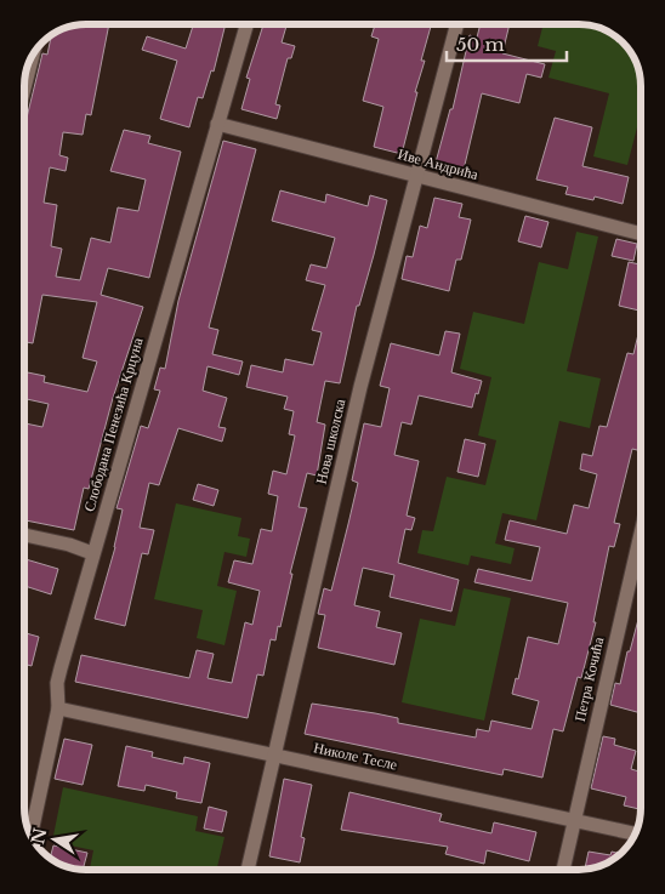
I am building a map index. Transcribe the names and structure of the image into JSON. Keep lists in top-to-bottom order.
{
  "streets": {
    "street": [
      "Иве Андрића",
      "Слободана Пенезића Крцуна",
      "Нова школска",
      "Петра Кочића",
      "Николе Тесле"
    ]
  },
  "crossings": [
    ["Иве Андрића", "Слободана Пенезића Крцуна"],
    ["Иве Андрића", "Нова школска"],
    ["Слободана Пенезића Крцуна", "Николе Тесле"],
    ["Нова школска", "Николе Тесле"],
    ["Петра Кочића", "Николе Тесле"]
  ],
  "scale_bar": "50 m",
  "north": "left"
}
